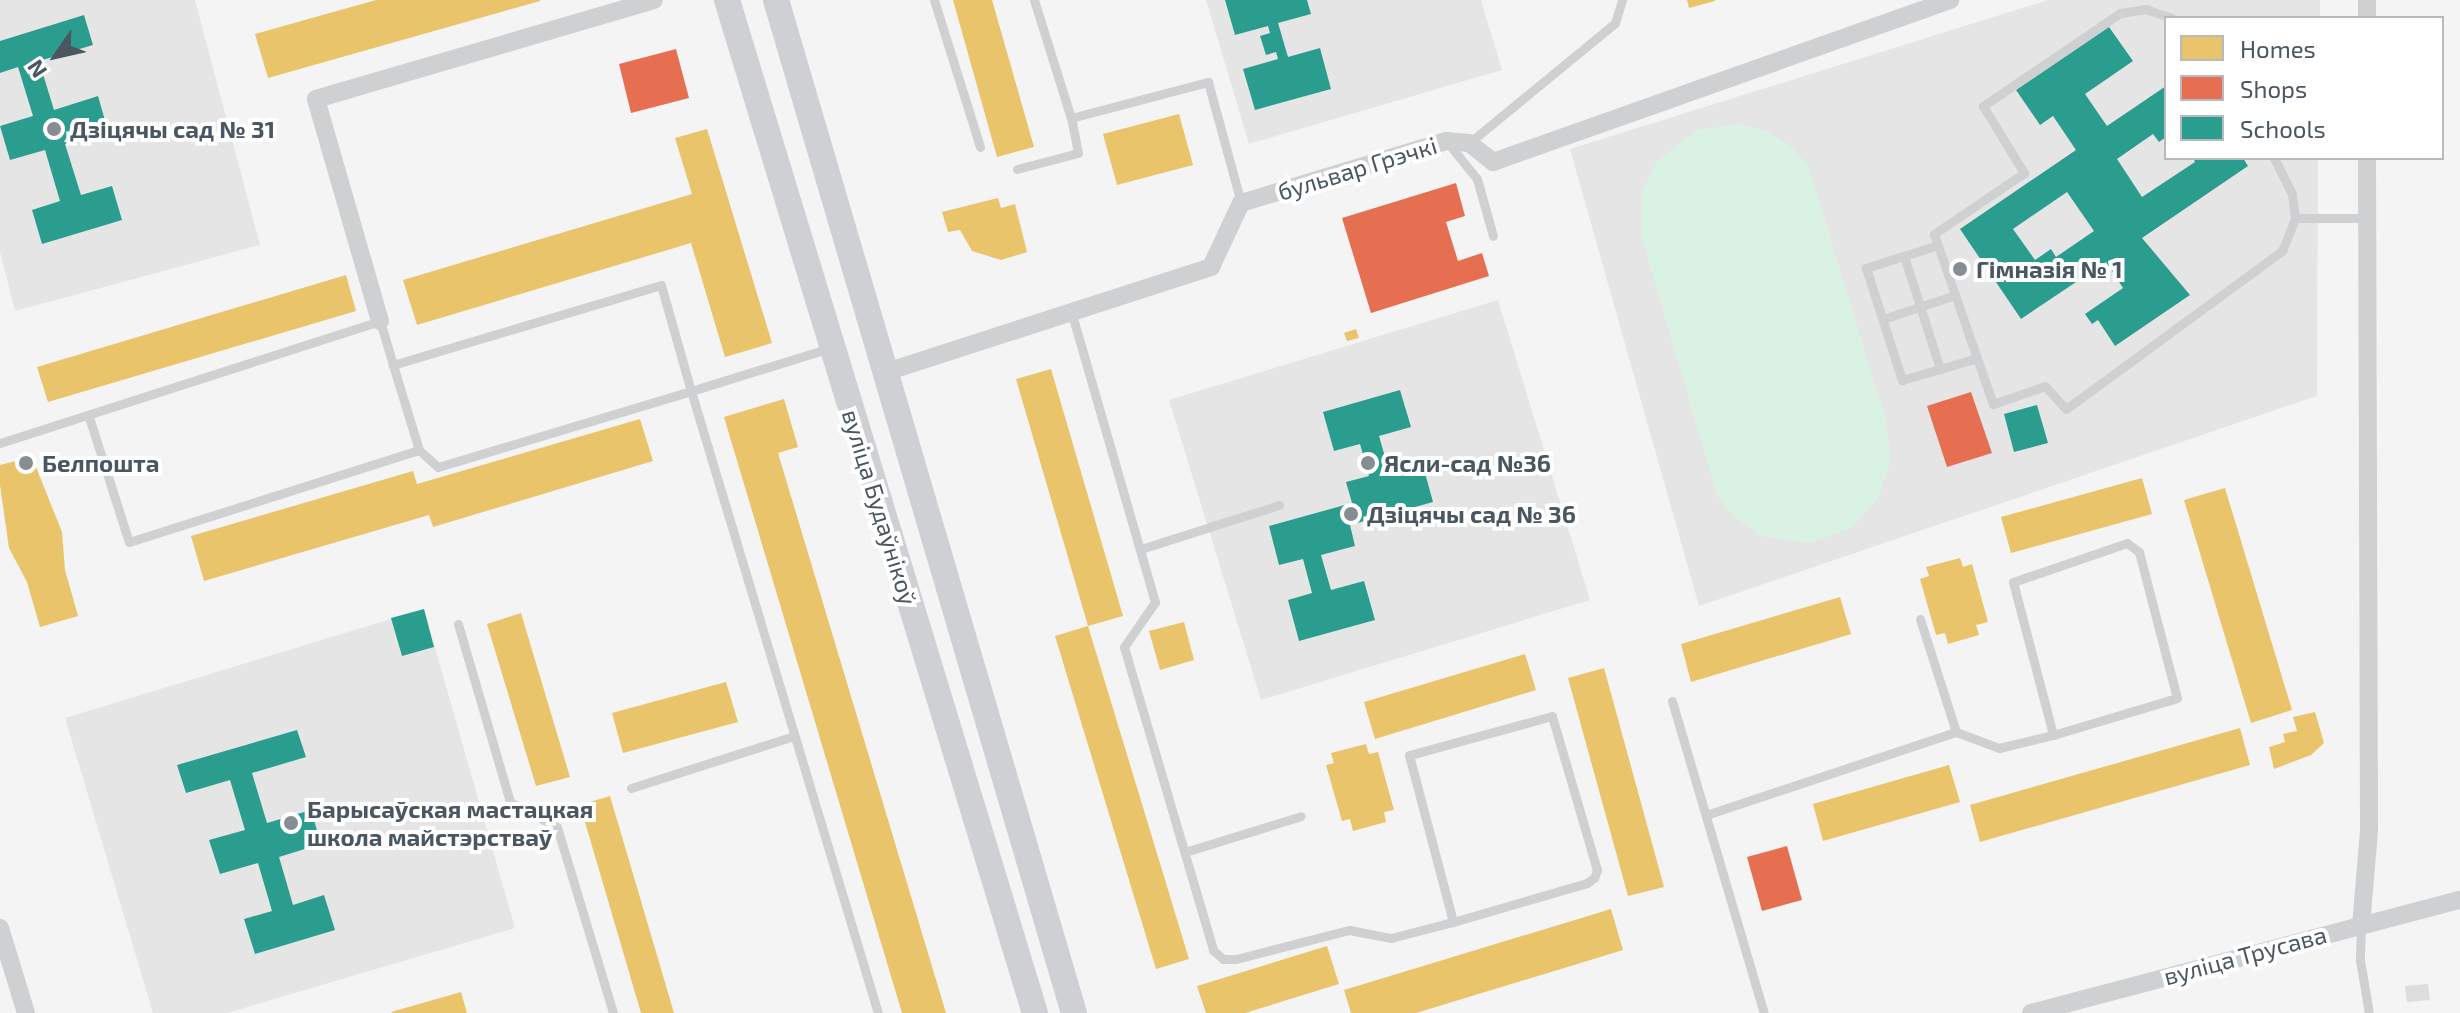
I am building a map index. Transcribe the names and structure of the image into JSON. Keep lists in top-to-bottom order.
{
  "streets": {
    "street": ["бульвар Грэчкі", "вуліца Будаўнікоў", "вуліца Трусава"]
  },
  "places": [
    "Дзіцячы сад № 31",
    "Гімназія № 1",
    "Белпошта",
    "Ясли-сад №36",
    "Дзіцячы сад № 36",
    "Барысаўская мастацкая школа майстэрстваў"
  ],
  "legend": ["Homes", "Shops", "Schools"],
  "north": "bottom left"
}
